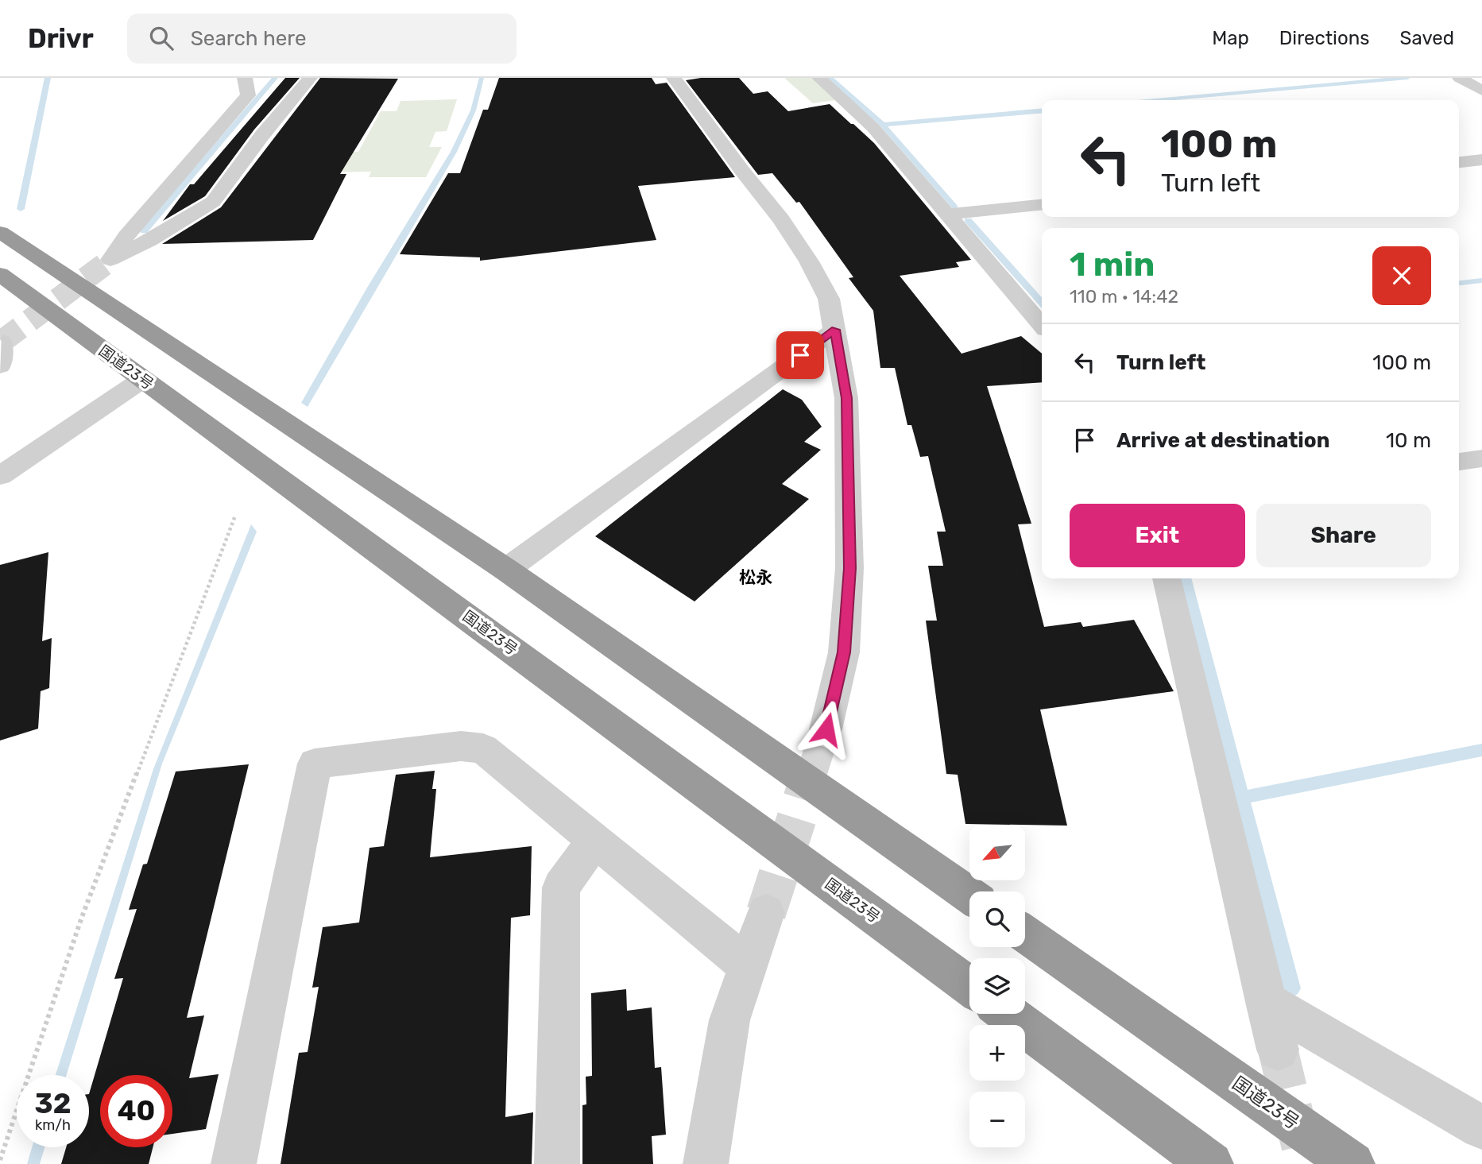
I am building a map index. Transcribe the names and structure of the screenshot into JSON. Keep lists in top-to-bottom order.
{
  "streets": {
    "highway": ["国道23号"]
  },
  "districts": ["松永"],
  "north": "bottom left",
  "page": {
    "header": "Drivr",
    "search": "Search here",
    "nav": ["Map", "Directions", "Saved"],
    "turn": ["100 m", "Turn left"],
    "heading": ["1 min", "110 m · 14:42"],
    "list": [
      {
        "name": "Turn left",
        "value": "100 m"
      },
      {
        "name": "Arrive at destination",
        "value": "10 m"
      }
    ],
    "buttons": ["Exit", "Share"],
    "map_buttons": ["+", "−"],
    "speed": "32 km/h",
    "limit": "40"
  }
}
